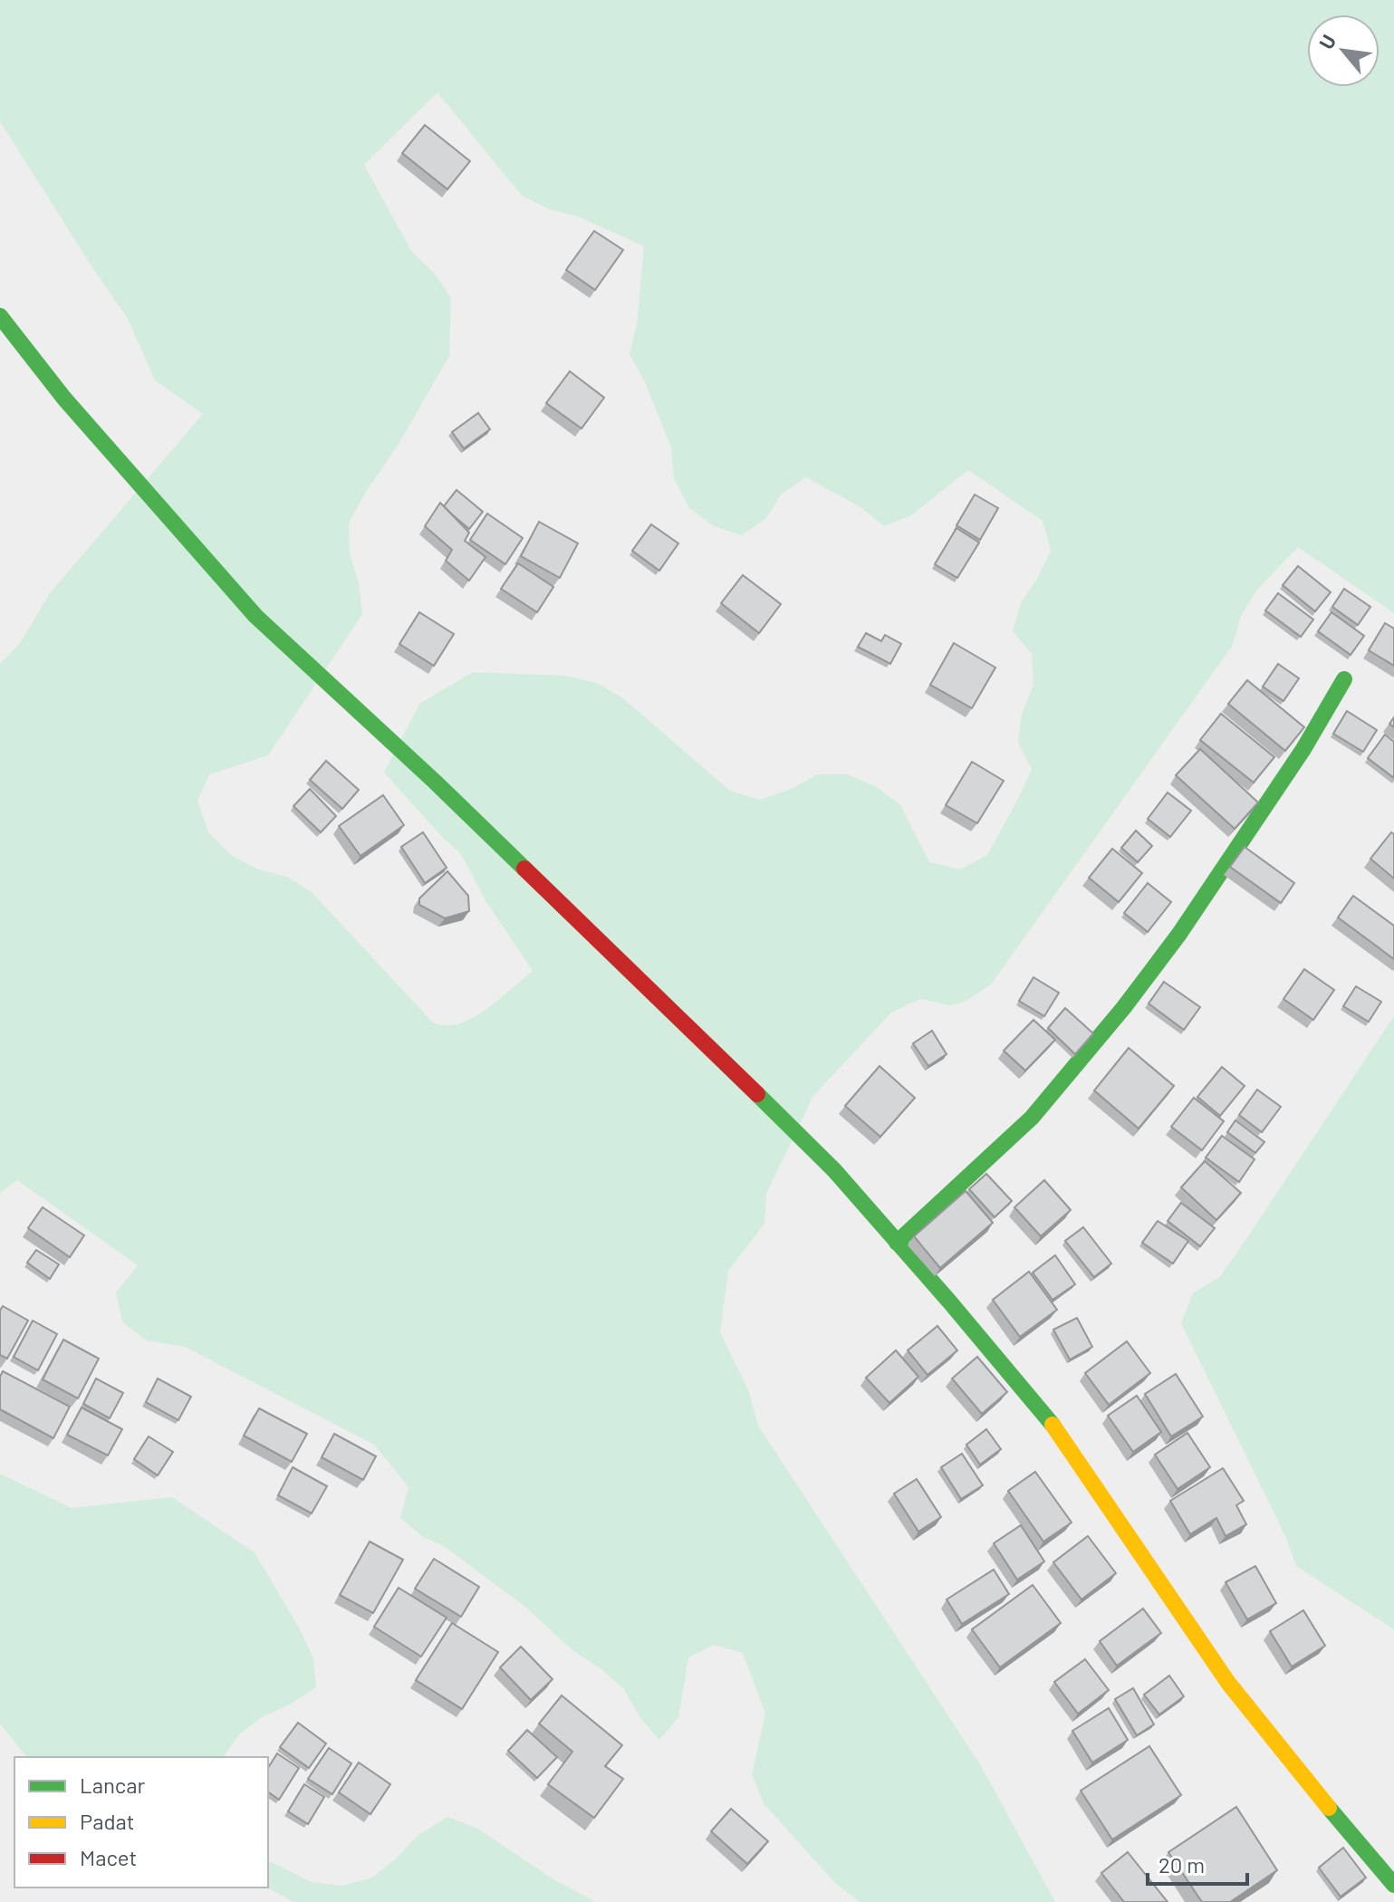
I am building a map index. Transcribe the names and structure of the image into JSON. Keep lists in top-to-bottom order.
{
  "legend": ["Lancar", "Padat", "Macet"],
  "scale_bar": "20 m",
  "north": "top left"
}
